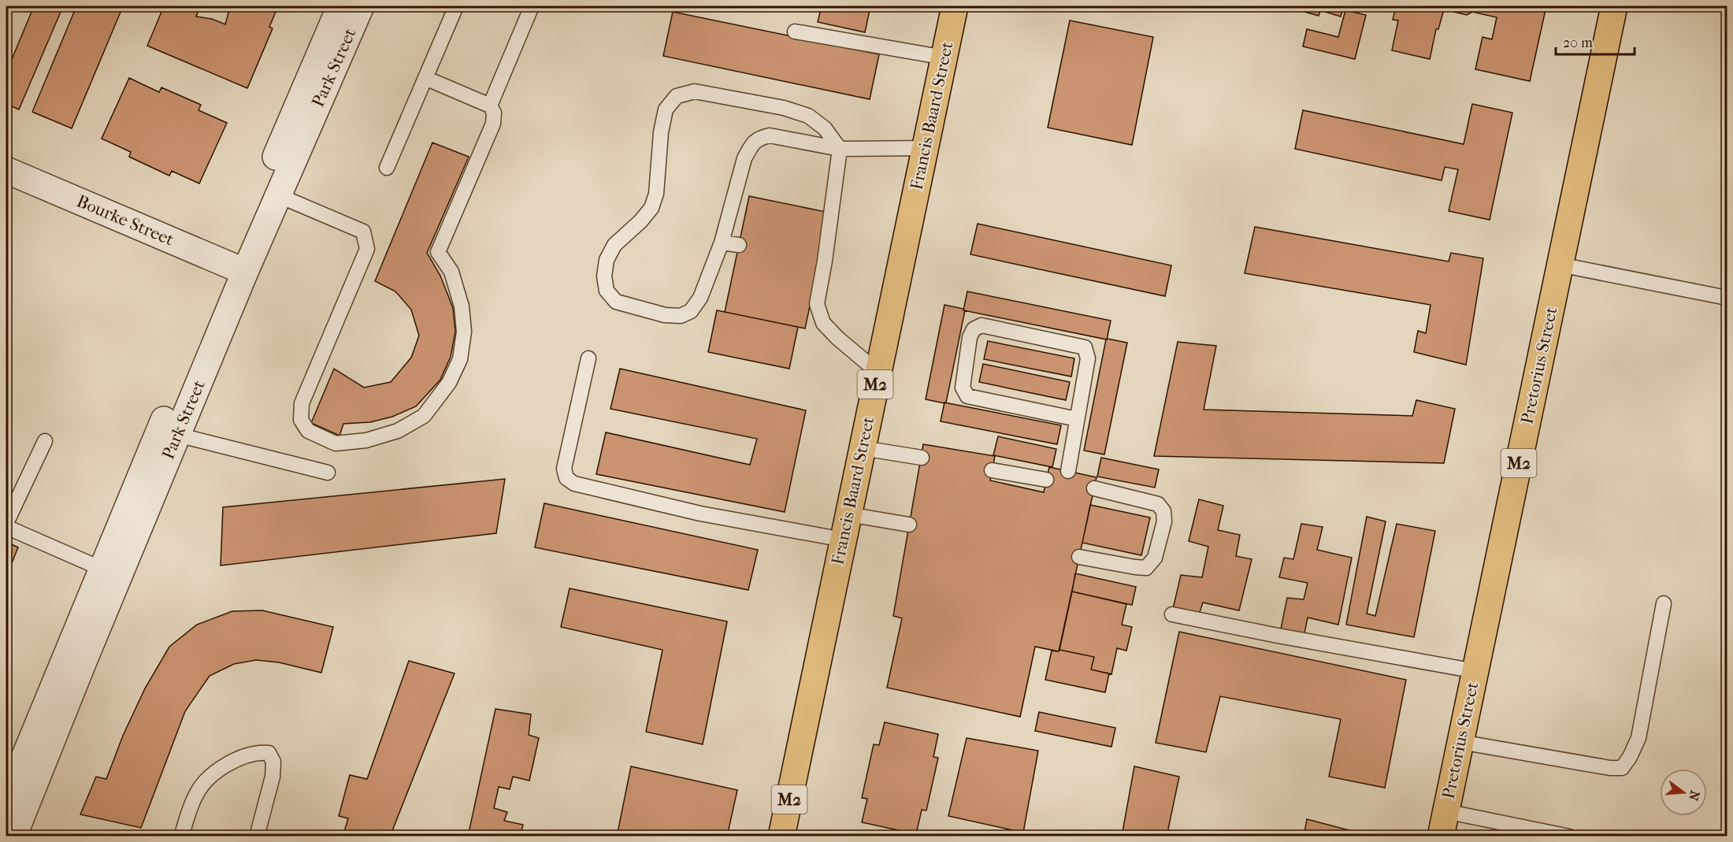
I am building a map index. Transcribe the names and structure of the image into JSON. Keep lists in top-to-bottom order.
{
  "streets": {
    "main road": ["Francis Baard Street", "Pretorius Street", "M2"],
    "street": ["Park Street", "Bourke Street"]
  },
  "crossings": [
    ["Park Street", "Bourke Street"]
  ],
  "scale_bar": "20 m",
  "north": "right"
}
